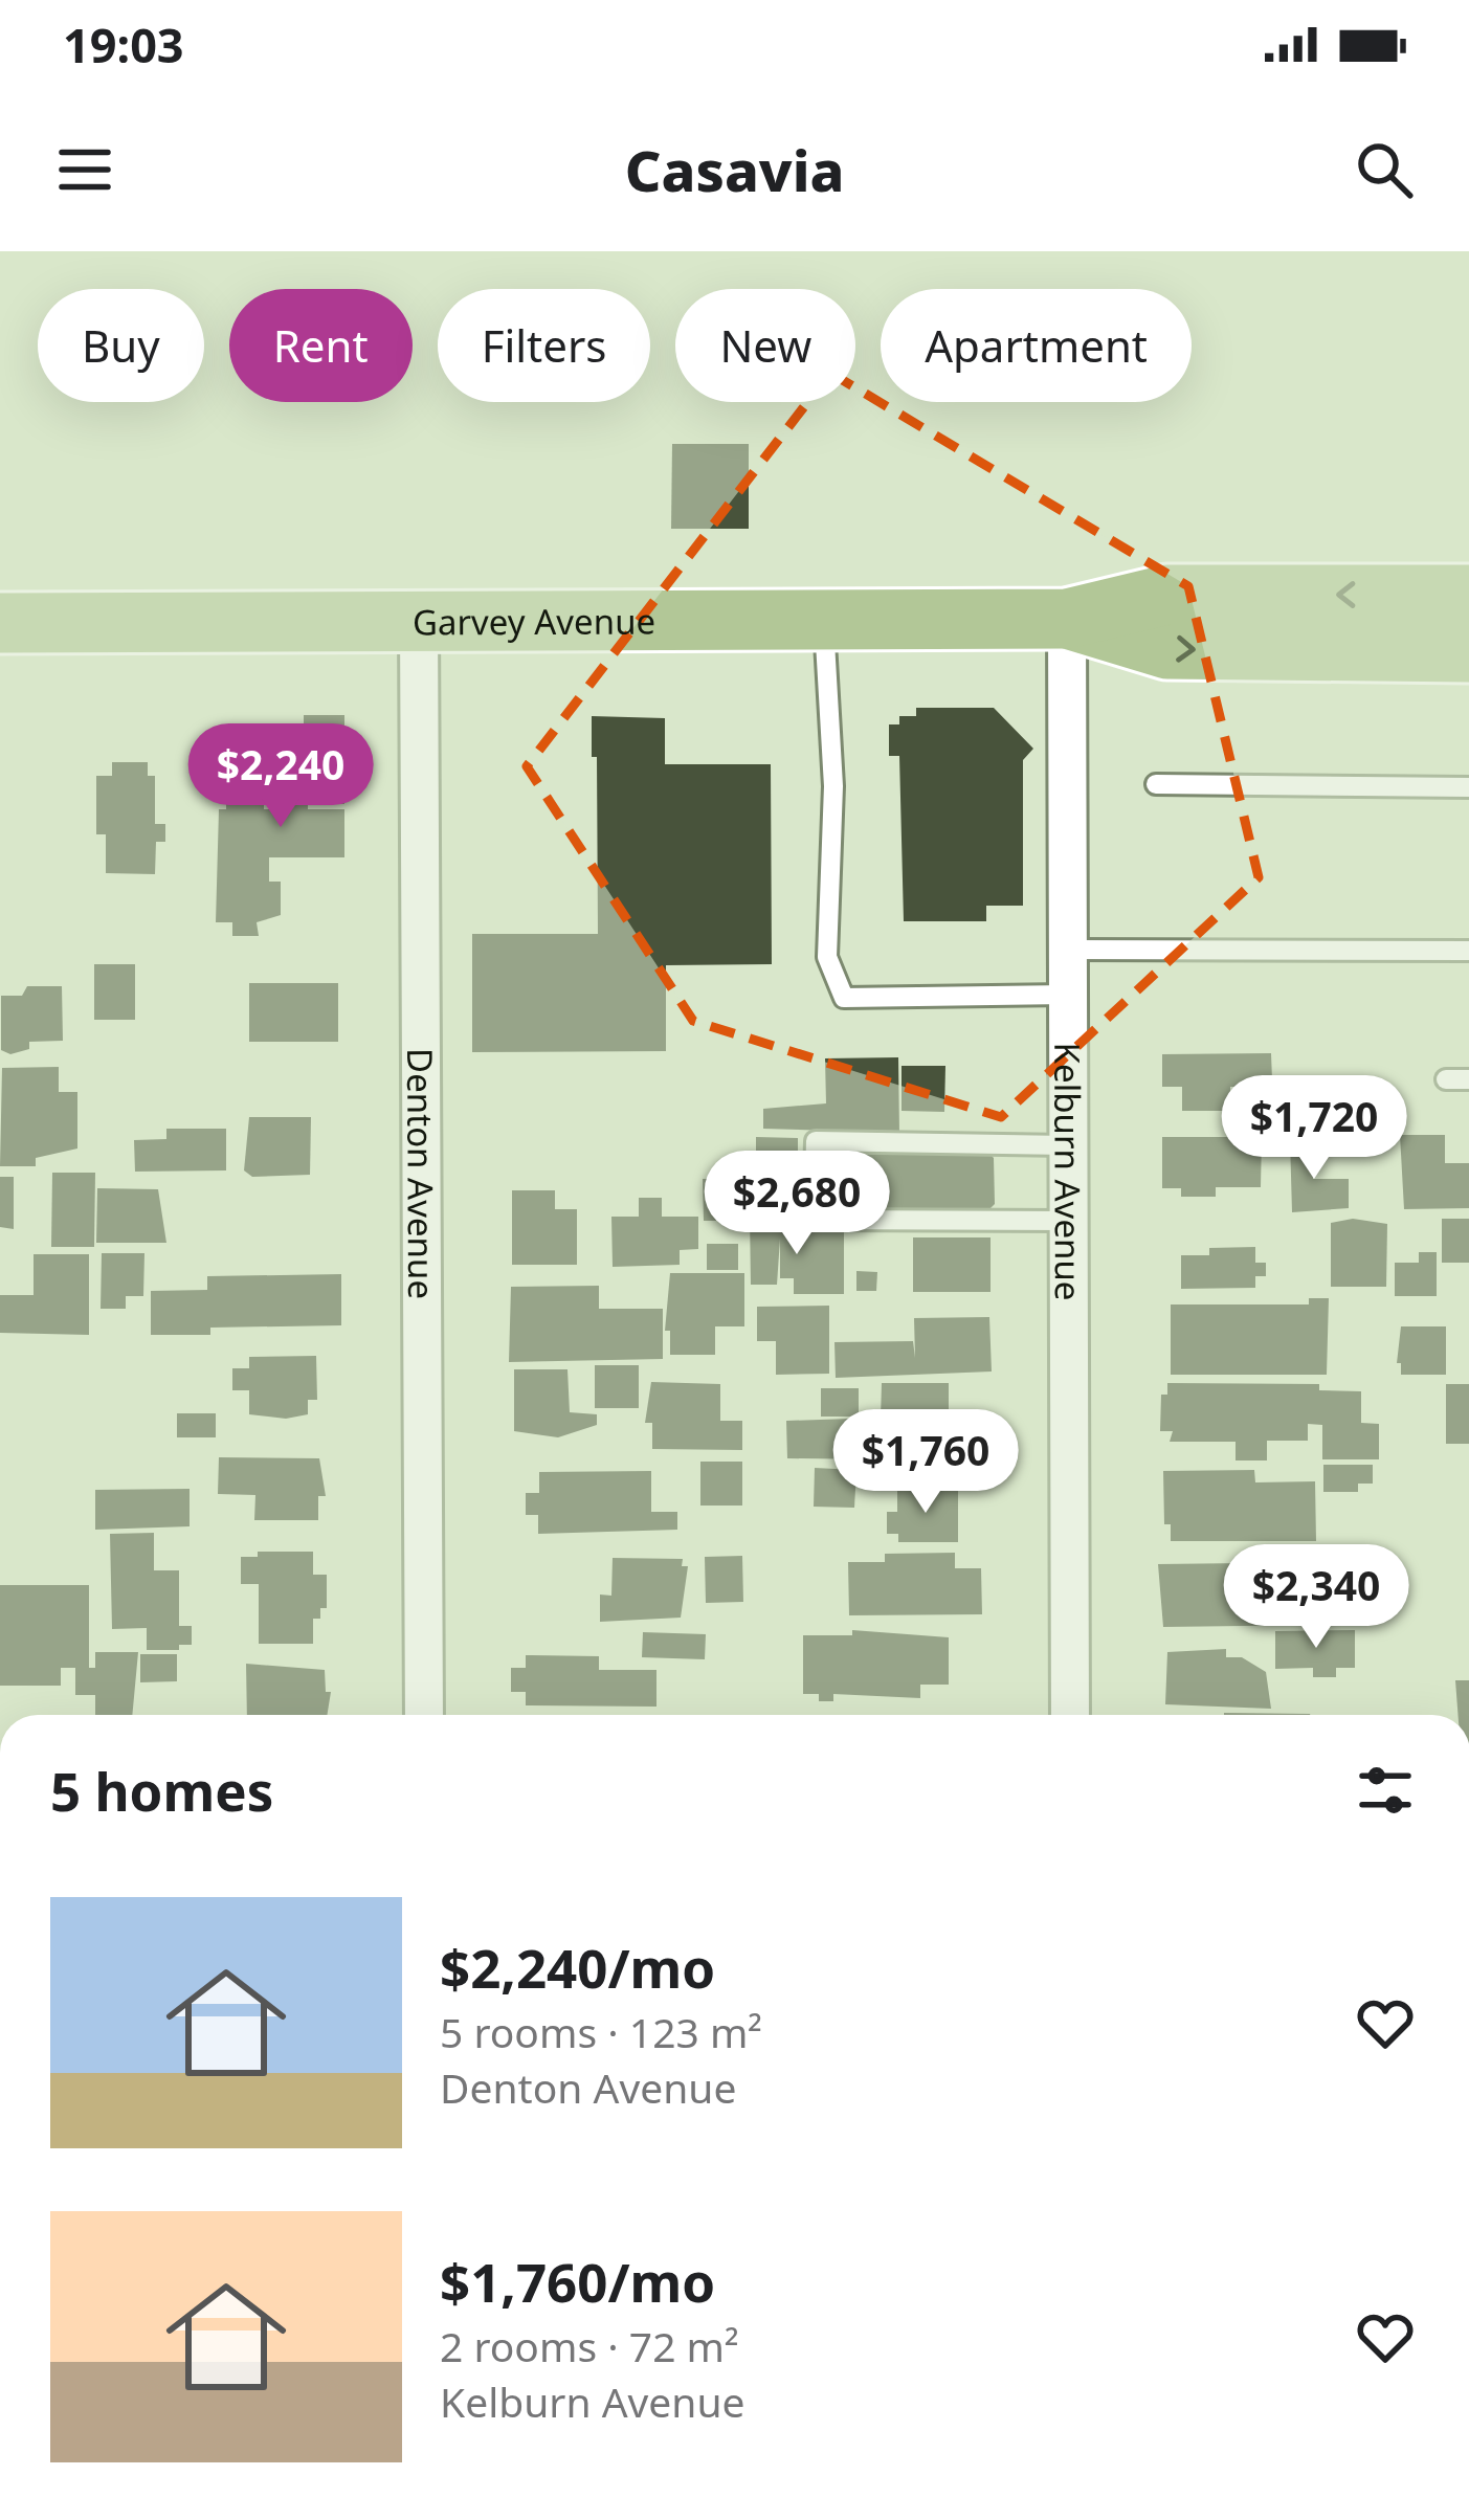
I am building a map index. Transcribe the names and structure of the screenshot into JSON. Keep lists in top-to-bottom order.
{
  "streets": {
    "main road": ["Garvey Avenue"],
    "street": ["Kelburn Avenue", "Denton Avenue"]
  },
  "crossings": [
    ["Garvey Avenue", "Kelburn Avenue"],
    ["Garvey Avenue", "Denton Avenue"]
  ],
  "page": {
    "status": "19:03",
    "header": "Casavia",
    "chip": [
      "Buy",
      "Rent",
      "Filters",
      "New",
      "Apartment"
    ],
    "price": [
      "$2,240",
      "$1,720",
      "$2,680",
      "$1,760",
      "$2,340"
    ],
    "heading": "5 homes",
    "list": [
      {
        "name": "$2,240/mo",
        "note": "5 rooms · 123 m² · Denton Avenue"
      },
      {
        "name": "$1,760/mo",
        "note": "2 rooms · 72 m² · Kelburn Avenue"
      }
    ]
  }
}
